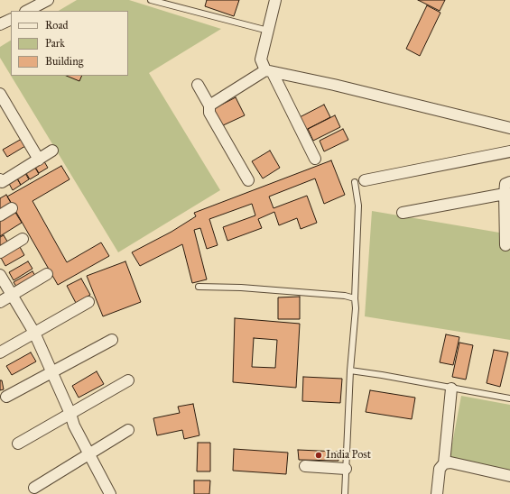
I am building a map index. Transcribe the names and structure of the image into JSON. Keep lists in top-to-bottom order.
{
  "places": ["India Post"],
  "legend": ["Road", "Park", "Building"]
}
